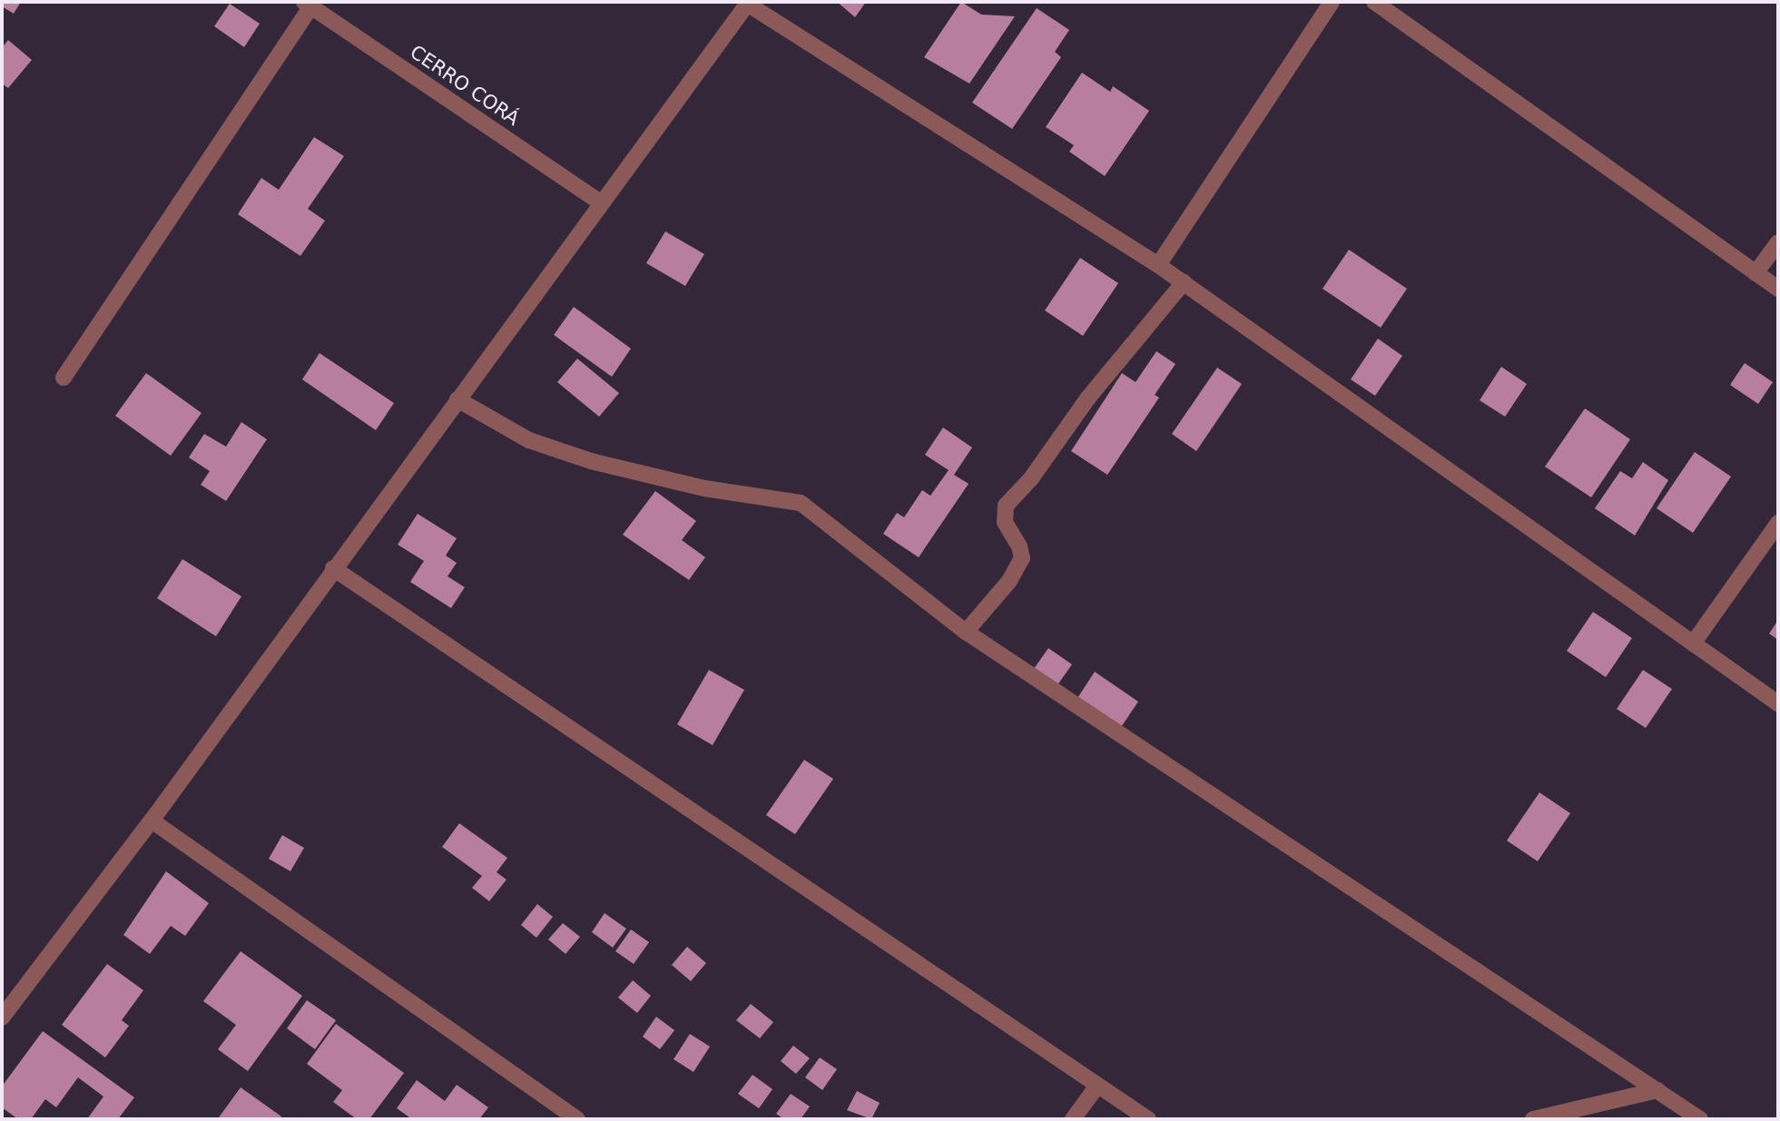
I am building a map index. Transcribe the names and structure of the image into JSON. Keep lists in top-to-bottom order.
{
  "streets": {
    "street": ["CERRO CORÁ"]
  }
}
